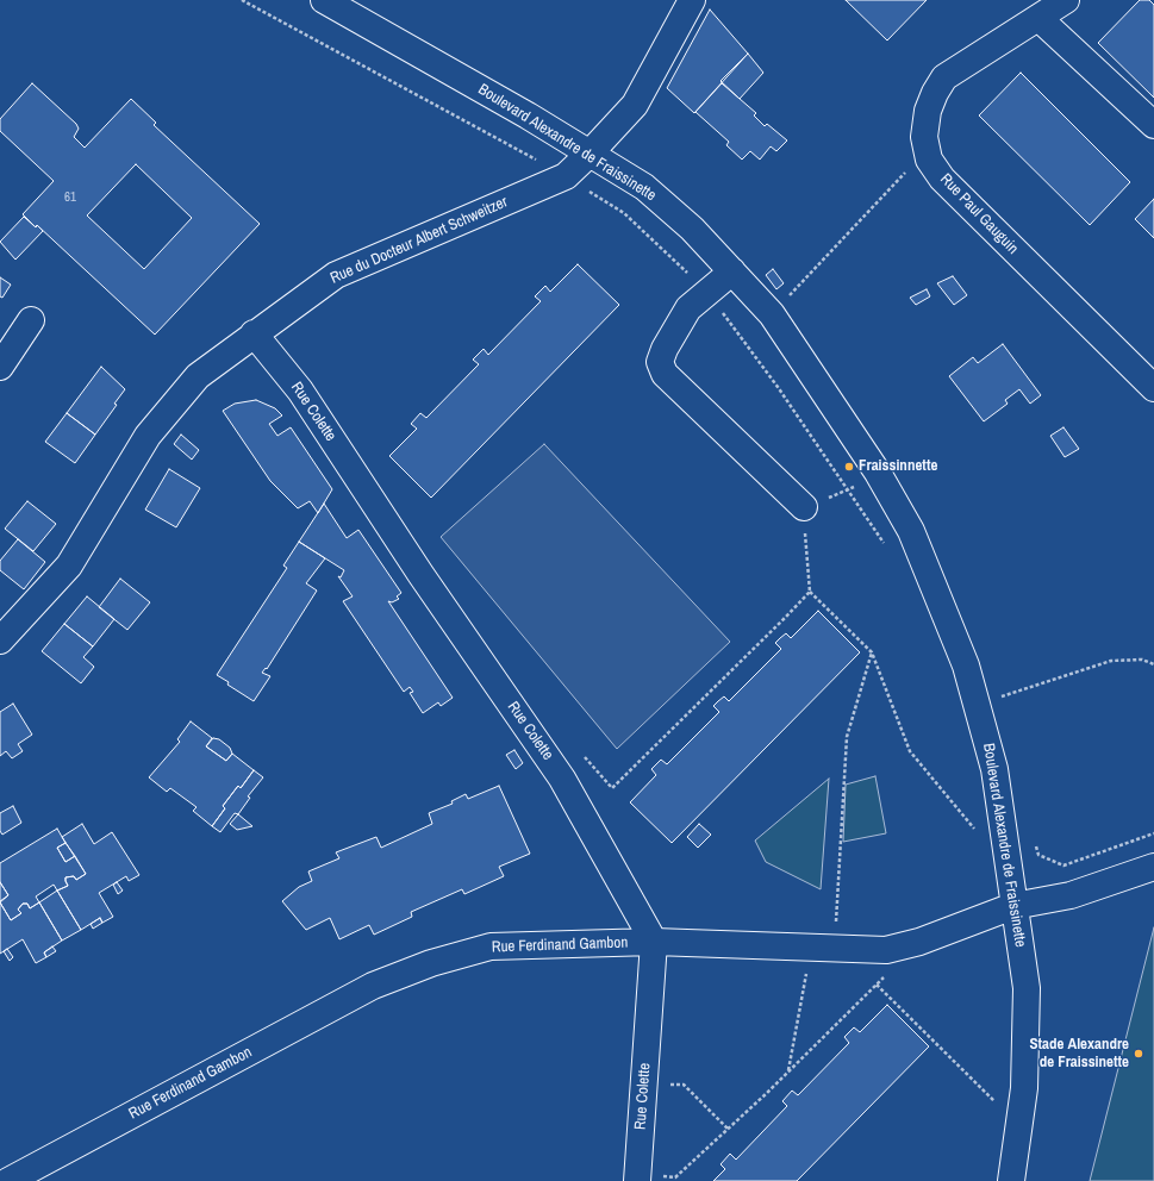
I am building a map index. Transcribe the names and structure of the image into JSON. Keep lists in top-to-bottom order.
{
  "streets": {
    "street": [
      "Boulevard Alexandre de Fraissinette",
      "Rue Paul Gauguin",
      "Rue du Docteur Albert Schweitzer",
      "Rue Colette",
      "Rue Ferdinand Gambon"
    ]
  },
  "crossings": [
    ["Boulevard Alexandre de Fraissinette", "Rue du Docteur Albert Schweitzer"],
    ["Boulevard Alexandre de Fraissinette", "Rue Ferdinand Gambon"],
    ["Rue du Docteur Albert Schweitzer", "Rue Colette"],
    ["Rue Colette", "Rue Ferdinand Gambon"]
  ],
  "places": ["Fraissinnette", "Stade Alexandre de Fraissinette"],
  "house_numbers": ["61"]
}
